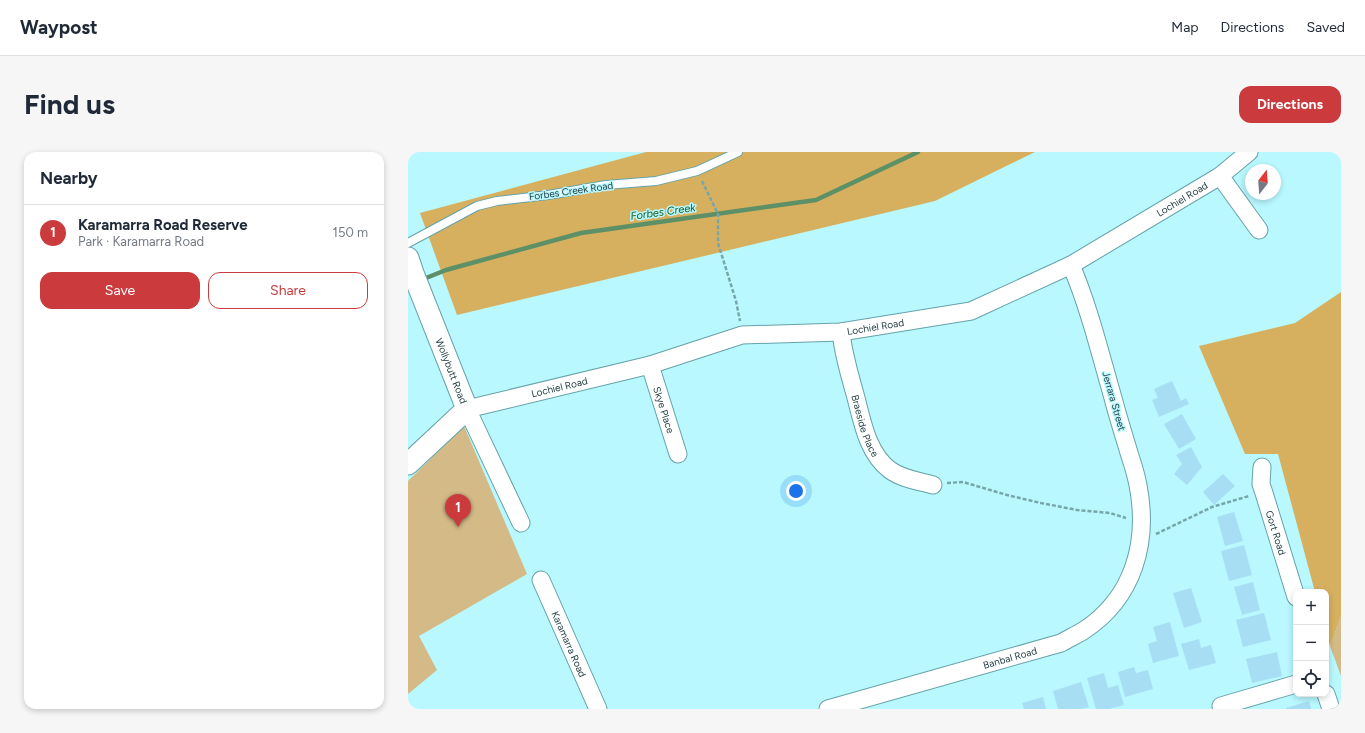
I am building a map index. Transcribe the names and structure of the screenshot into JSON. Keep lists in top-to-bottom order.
{
  "streets": {
    "street": [
      "Lochiel Road",
      "Wollybutt Road",
      "Jerrara Street",
      "Skye Place",
      "Braeside Place",
      "Gort Road",
      "Karamarra Road",
      "Banbal Road"
    ],
    "lane": ["Forbes Creek Road"]
  },
  "crossings": [
    ["Lochiel Road", "Wollybutt Road"],
    ["Lochiel Road", "Jerrara Street"],
    ["Lochiel Road", "Skye Place"],
    ["Lochiel Road", "Braeside Place"],
    ["Jerrara Street", "Banbal Road"]
  ],
  "water": ["Forbes Creek"],
  "north": "top",
  "page": {
    "header": "Waypost",
    "nav": ["Map", "Directions", "Saved"],
    "buttons": [
      "Directions",
      ["Save", "Share"]
    ],
    "title": "Find us",
    "heading": "Nearby",
    "list": [
      {
        "mark": "1",
        "name": "Karamarra Road Reserve",
        "note": "Park · Karamarra Road",
        "value": "150 m"
      }
    ],
    "pins": "1",
    "map_buttons": ["+", "−"]
  }
}
